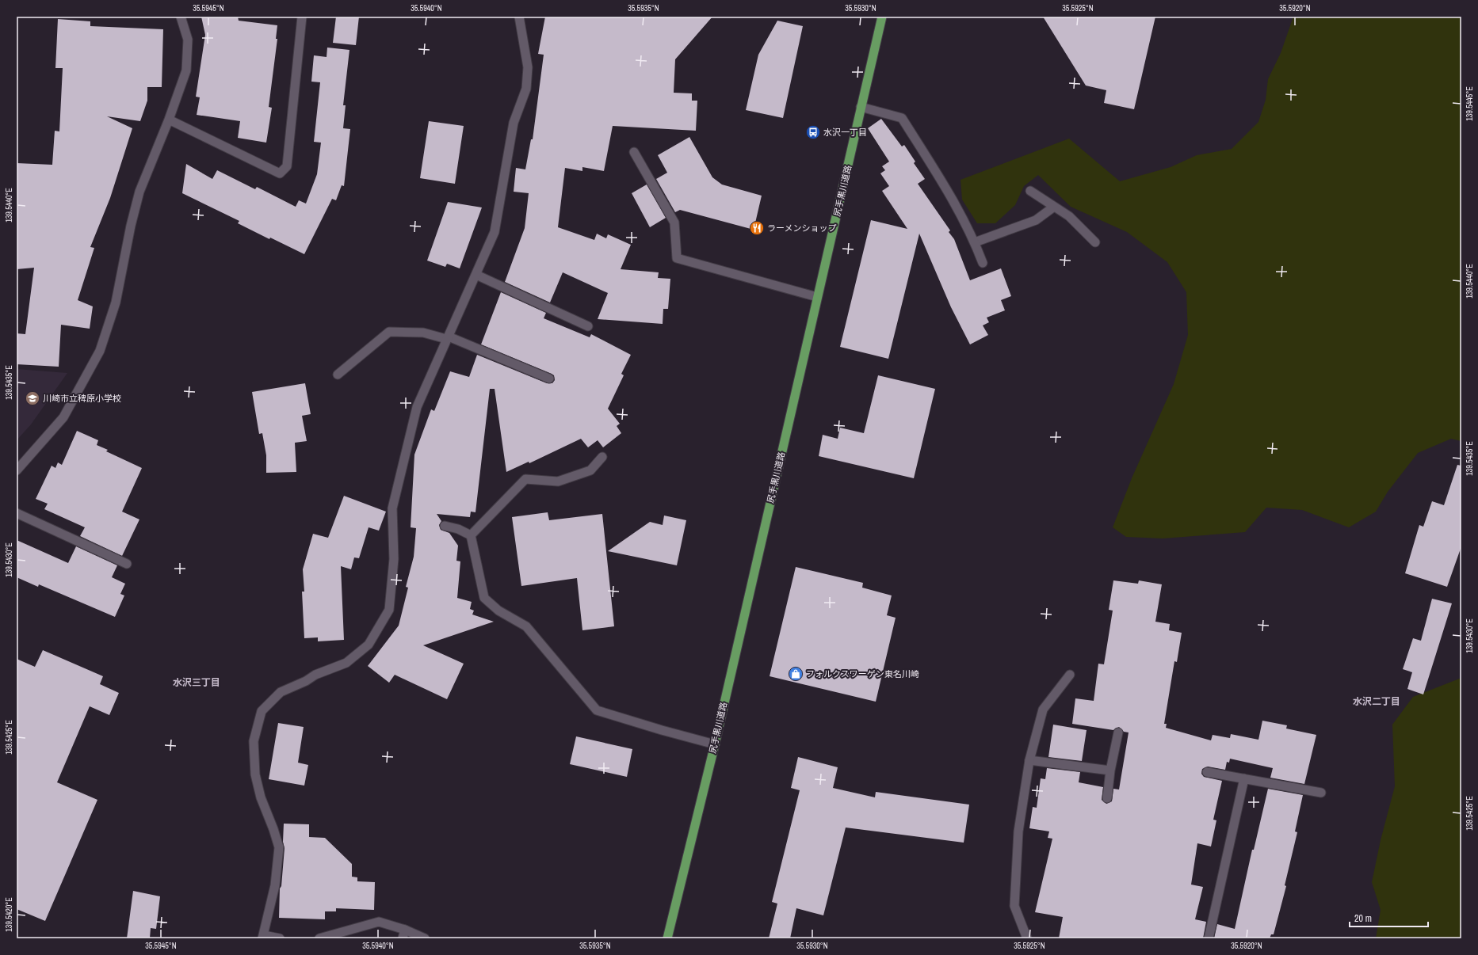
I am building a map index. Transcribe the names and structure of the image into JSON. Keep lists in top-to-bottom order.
{
  "streets": {
    "main road": ["尻手黒川道路"]
  },
  "districts": ["水沢三丁目", "水沢二丁目"],
  "places": {
    "bus stop": ["水沢一丁目"],
    "restaurant": ["ラーメンショップ"],
    "school or university": ["川崎市立稗原小学校"],
    "shop": ["フォルクスワーゲン東名川崎"]
  },
  "scale_bar": "20 m",
  "coordinates": [
    "35.5945°N",
    "35.5940°N",
    "35.5935°N",
    "35.5930°N",
    "35.5925°N",
    "35.5920°N",
    "139.5445°E",
    "139.5440°E",
    "139.5435°E",
    "139.5430°E",
    "139.5425°E",
    "139.5420°E"
  ]
}
